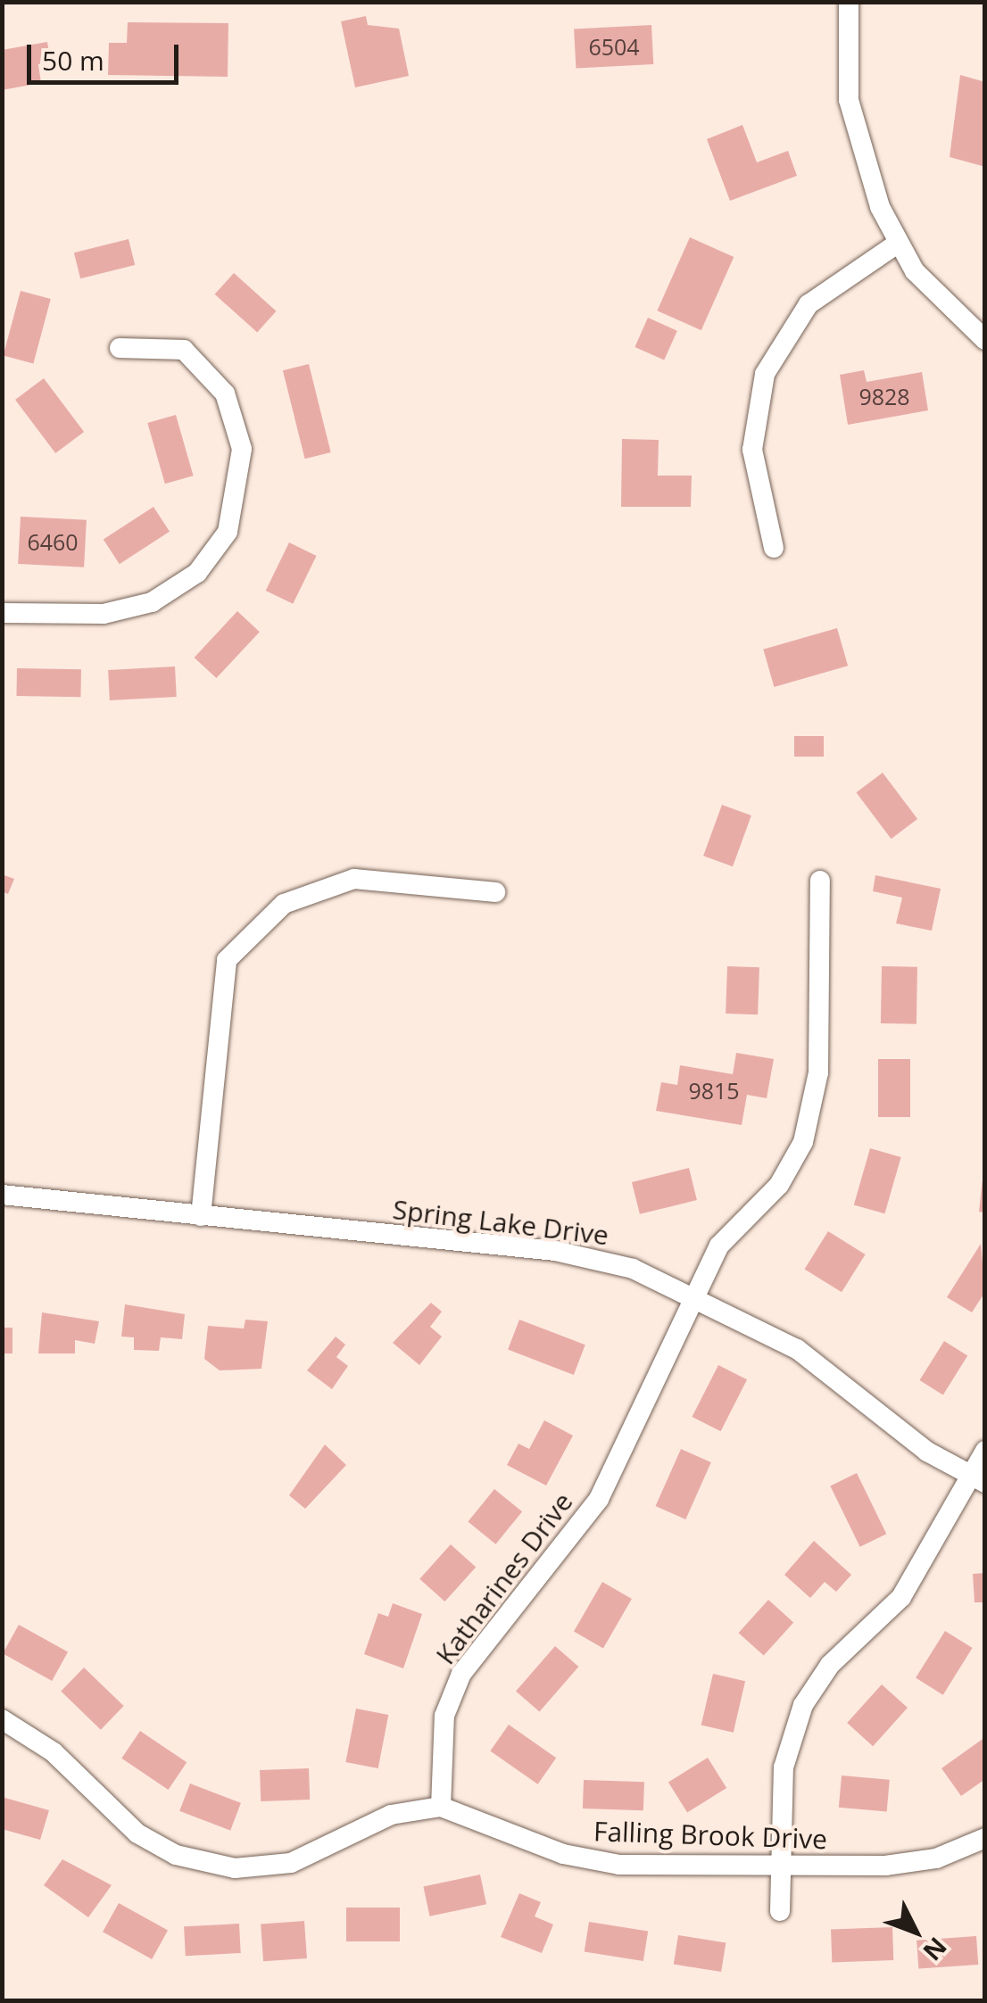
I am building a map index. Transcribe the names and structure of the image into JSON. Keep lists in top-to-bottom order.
{
  "streets": {
    "street": ["Spring Lake Drive", "Katharines Drive", "Falling Brook Drive"]
  },
  "crossings": [
    ["Spring Lake Drive", "Katharines Drive"],
    ["Katharines Drive", "Falling Brook Drive"]
  ],
  "house_numbers": [
    "6504",
    "9828",
    "6460",
    "9815"
  ],
  "scale_bar": "50 m",
  "north": "bottom right"
}
